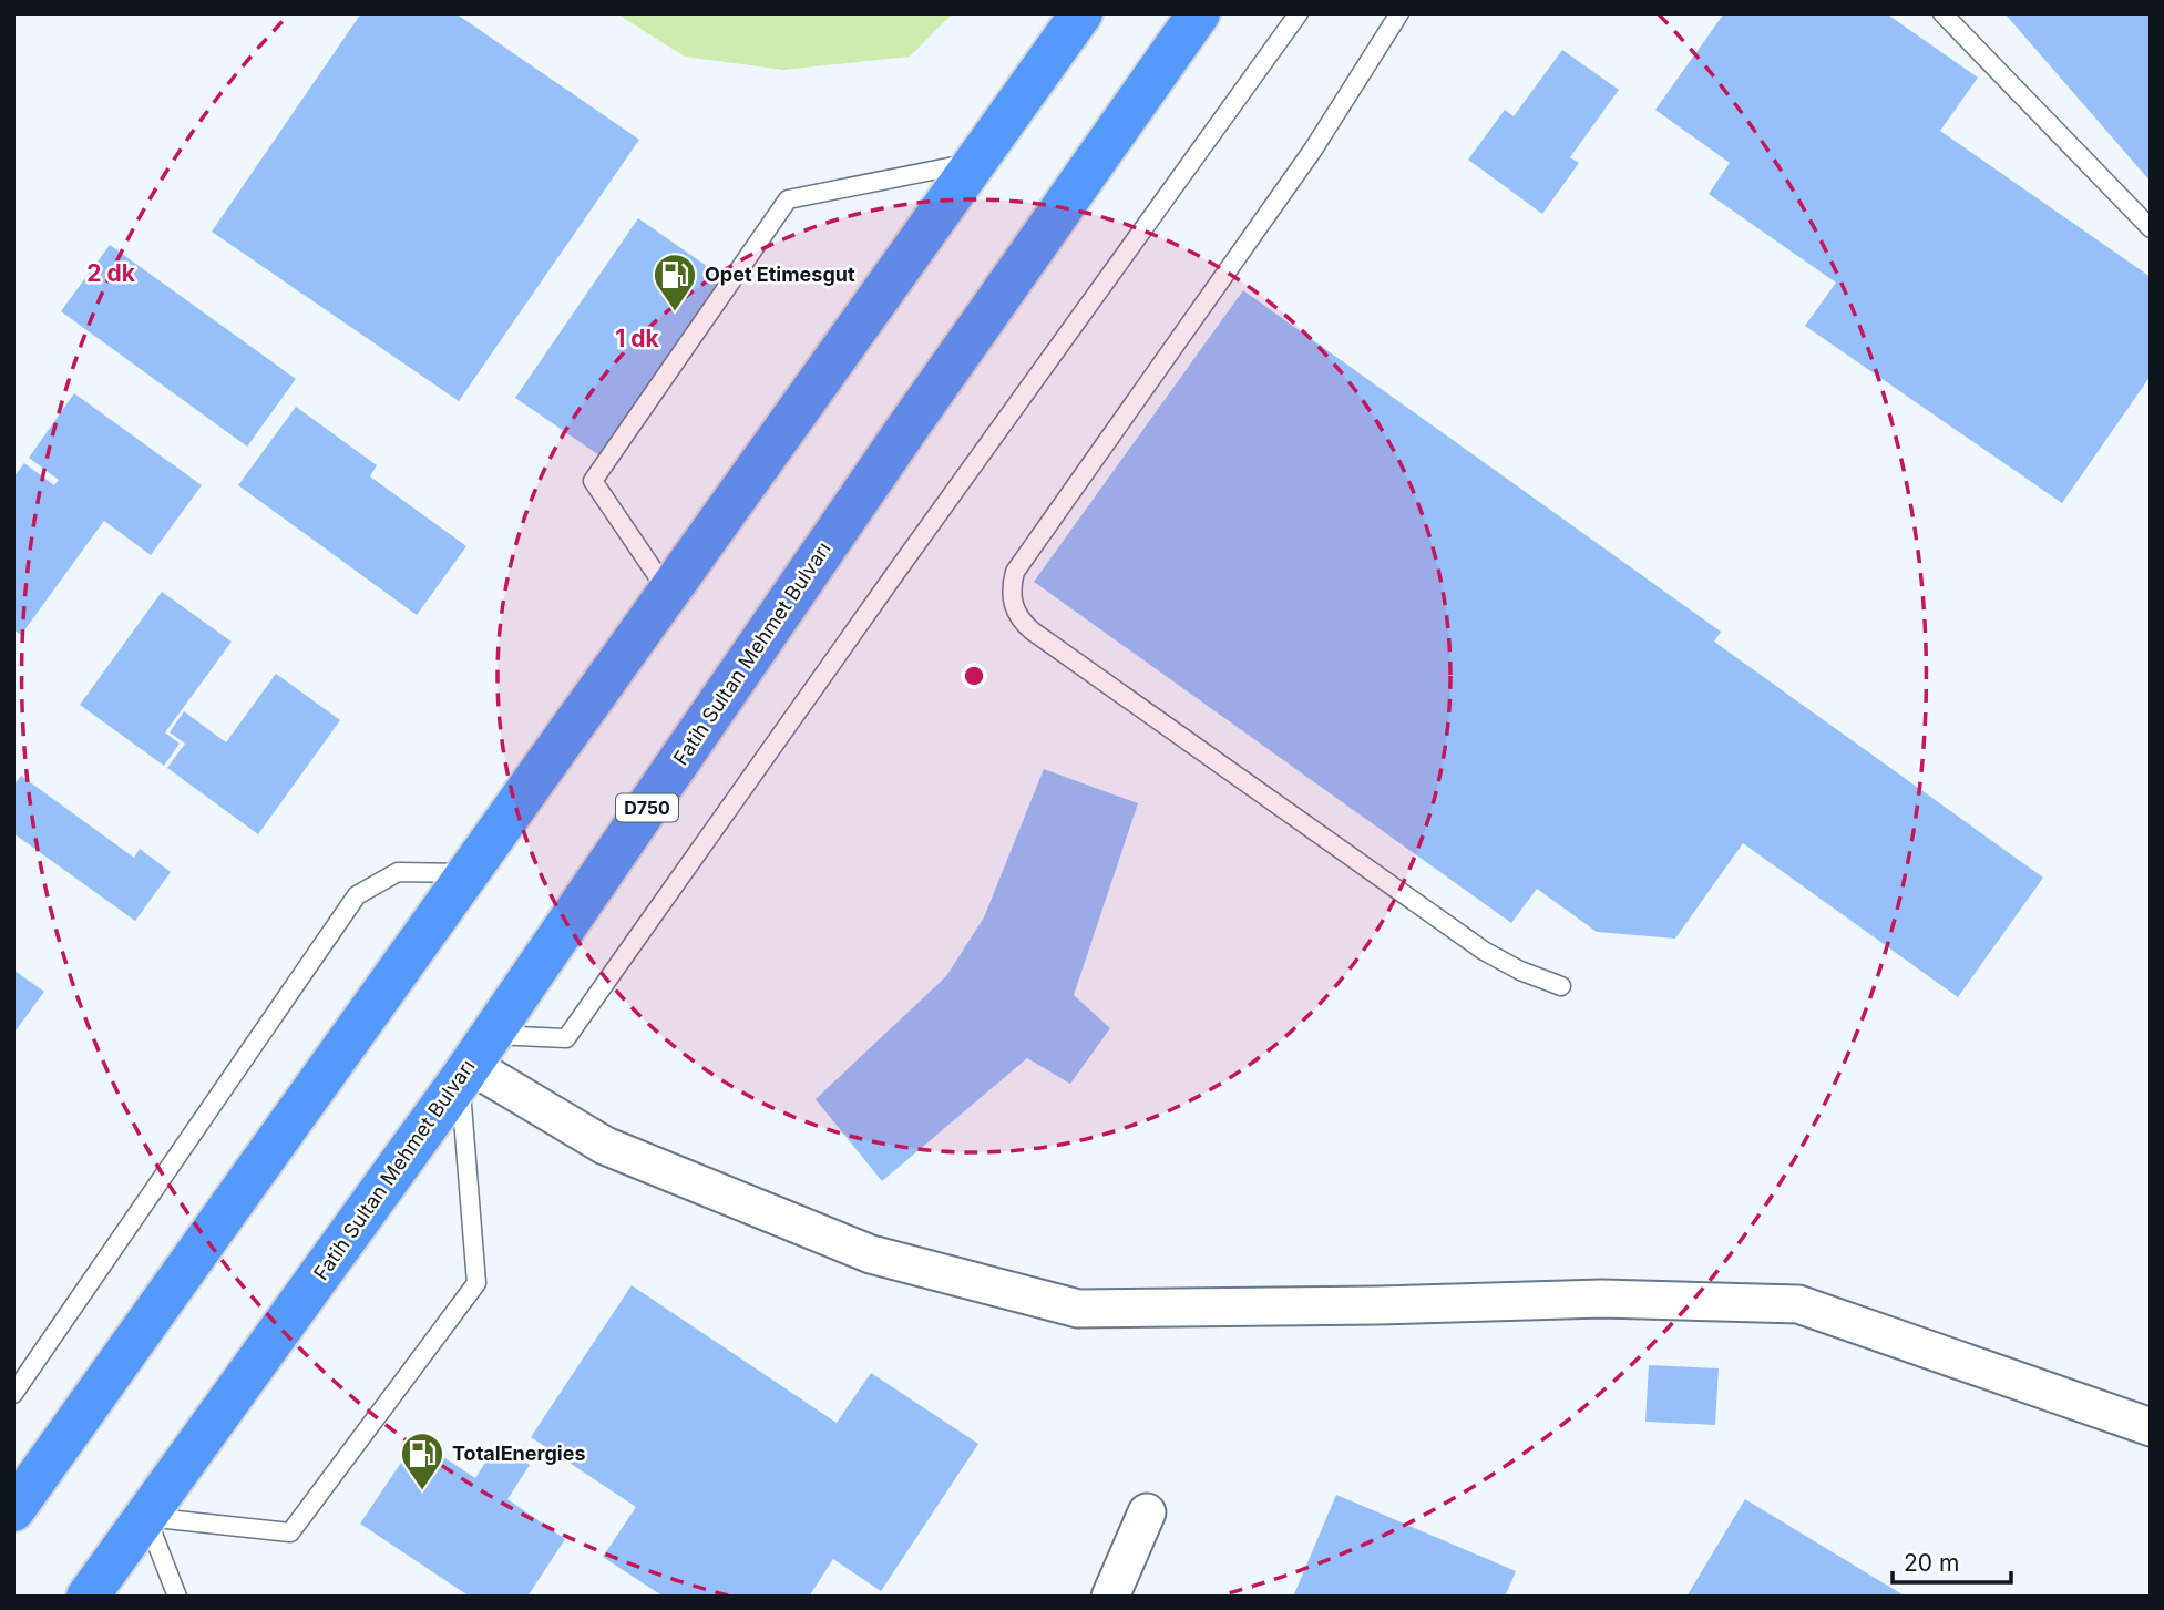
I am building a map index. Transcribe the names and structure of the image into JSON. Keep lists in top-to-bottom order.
{
  "streets": {
    "highway": ["Fatih Sultan Mehmet Bulvarı", "D750"]
  },
  "places": {
    "fuel station": ["Opet Etimesgut", "TotalEnergies"]
  },
  "scale_bar": "20 m",
  "rings": ["2 dk", "1 dk"]
}
